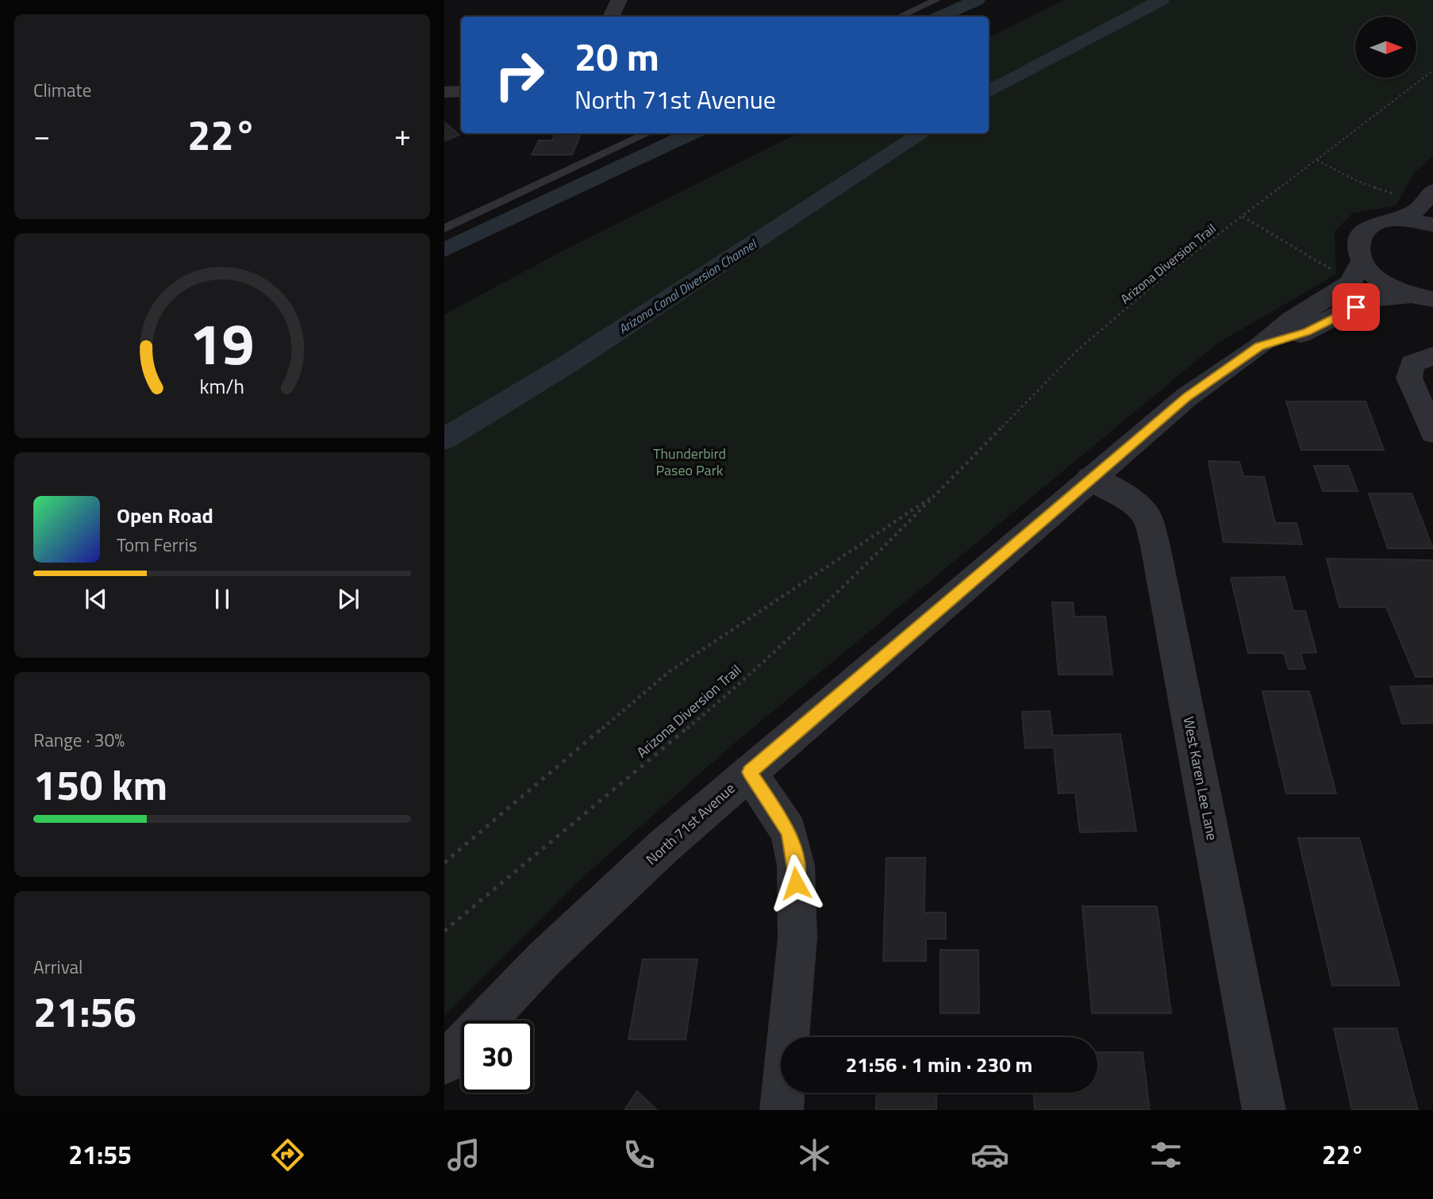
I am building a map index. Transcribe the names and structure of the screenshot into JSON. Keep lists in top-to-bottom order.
{
  "streets": {
    "street": ["West Karen Lee Lane", "North 71st Avenue"],
    "path": ["Arizona Diversion Trail"]
  },
  "crossings": [
    ["West Karen Lee Lane", "North 71st Avenue"]
  ],
  "water": ["Arizona Canal Diversion Channel"],
  "parks": ["Thunderbird Paseo Park"],
  "north": "right",
  "page": {
    "tile": [
      "Climate",
      ["Range · 30%", "150 km"],
      ["Arrival", "21:56"]
    ],
    "turn": ["20 m", "North 71st Avenue"],
    "heat": ["−", "22°", "+"],
    "song": ["Open Road", "Tom Ferris"],
    "limit": "30",
    "trip": "21:56 · 1 min · 230 m",
    "tabs": ["21:55", "22°"],
    "gauge": ["19", "km/h"]
  }
}
